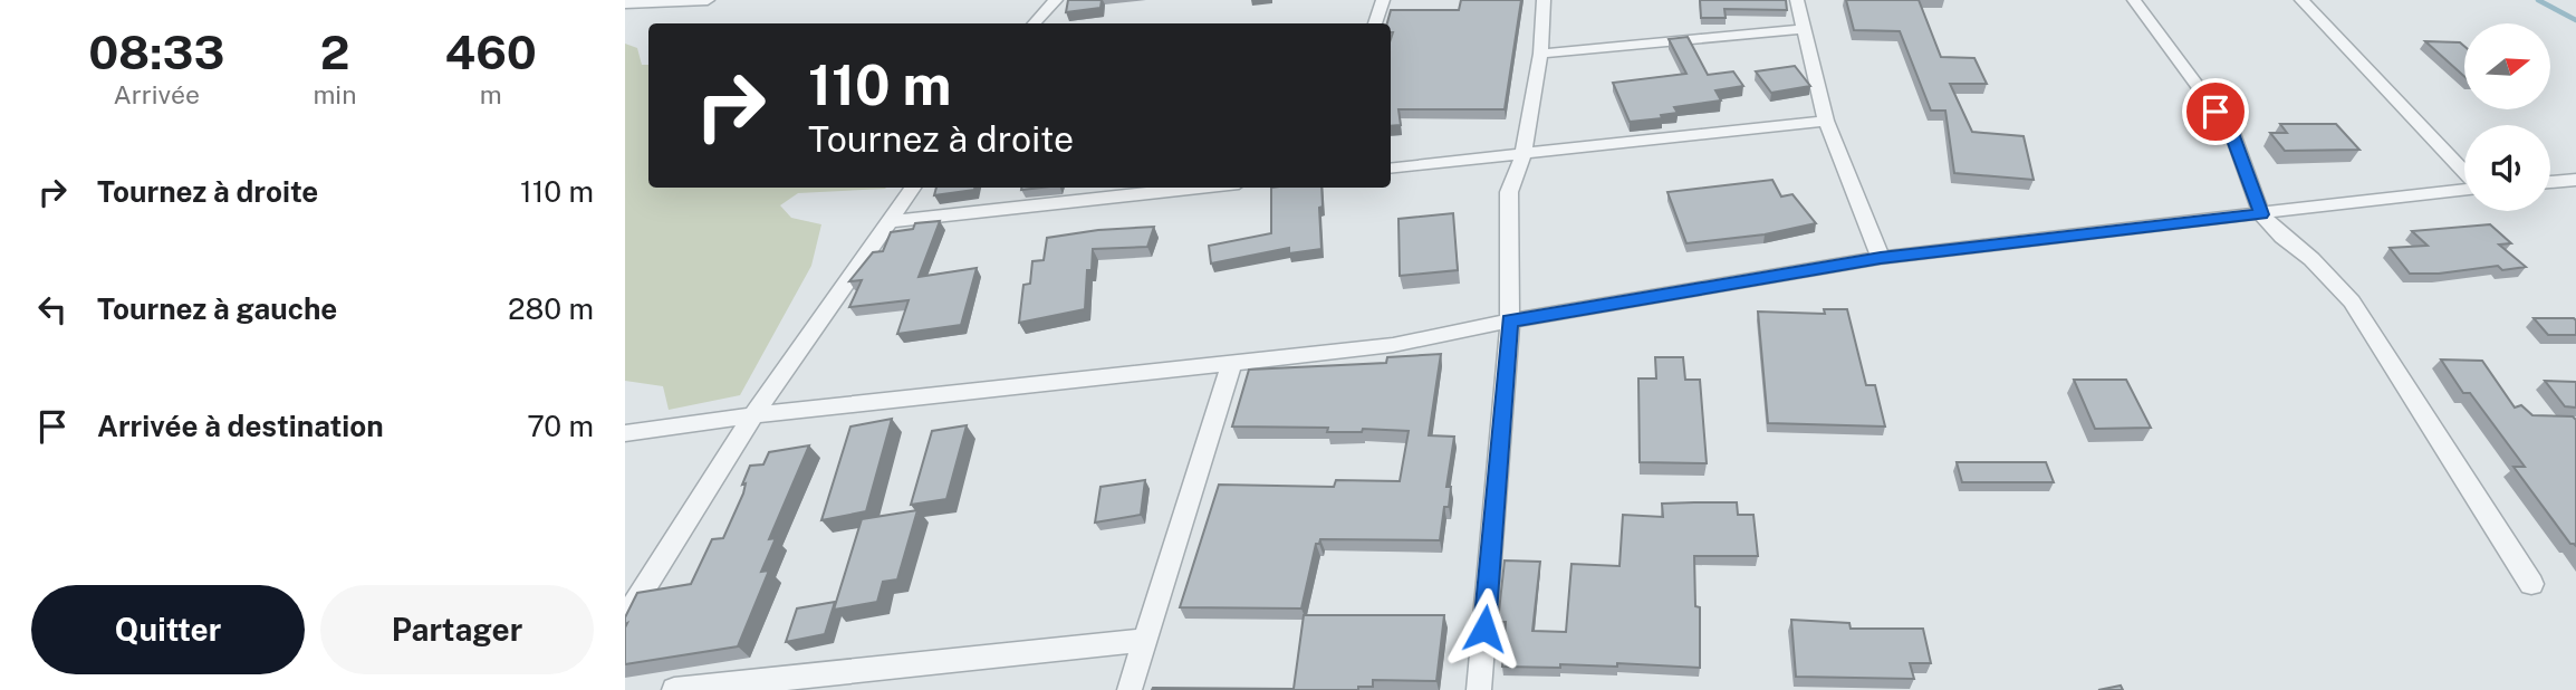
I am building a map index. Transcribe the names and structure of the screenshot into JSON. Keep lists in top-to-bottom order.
{
  "north": "right",
  "page": {
    "eta": [
      "08:33",
      "Arrivée",
      "2",
      "min",
      "460",
      "m"
    ],
    "turn": ["110 m", "Tournez à droite"],
    "list": [
      {
        "name": "Tournez à droite",
        "value": "110 m"
      },
      {
        "name": "Tournez à gauche",
        "value": "280 m"
      },
      {
        "name": "Arrivée à destination",
        "value": "70 m"
      }
    ],
    "buttons": ["Quitter", "Partager"]
  }
}
